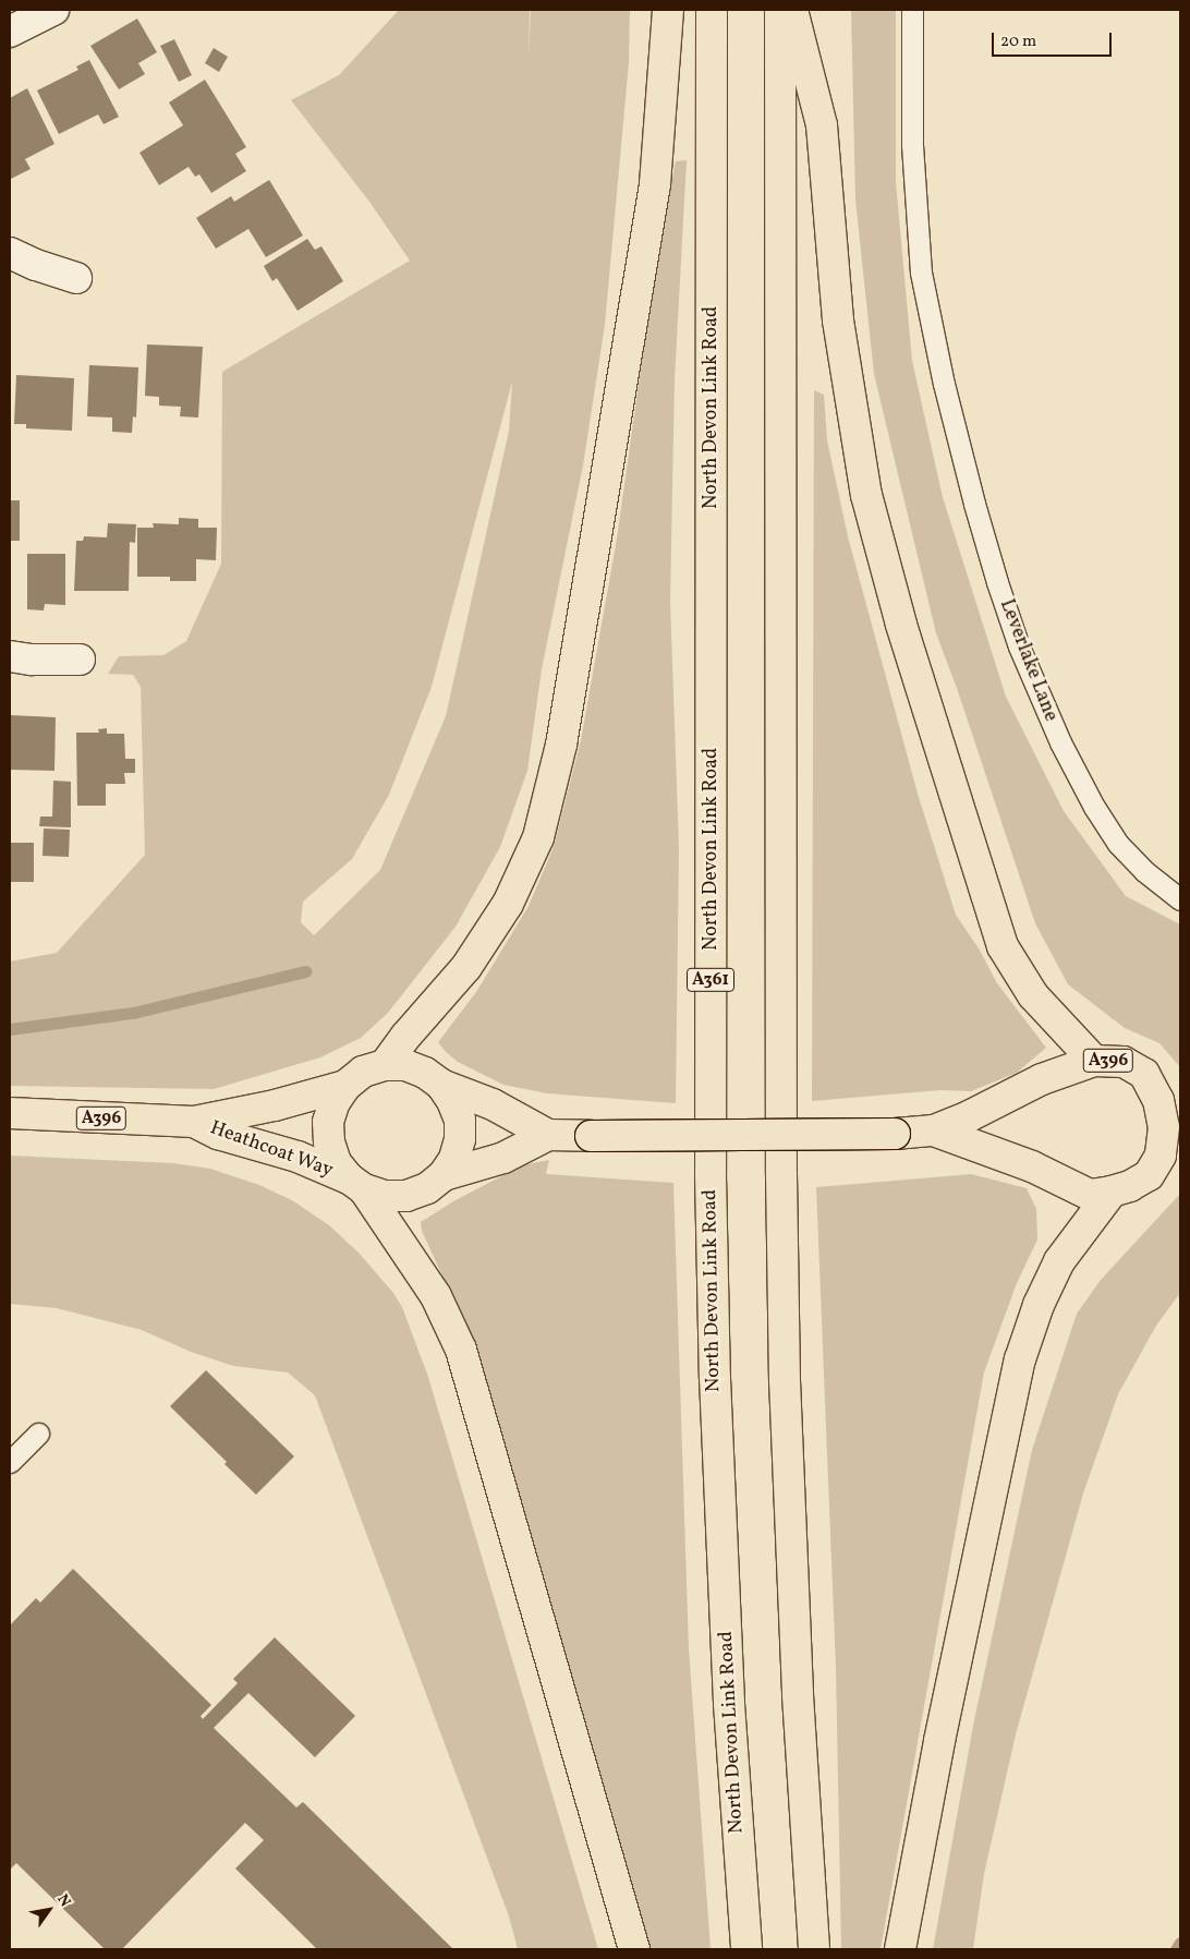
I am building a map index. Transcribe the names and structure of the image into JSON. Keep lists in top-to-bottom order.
{
  "streets": {
    "main road": [
      "North Devon Link Road",
      "A361",
      "A396",
      "Heathcoat Way"
    ],
    "lane": ["Leverlake Lane"]
  },
  "crossings": [
    ["A396", "Heathcoat Way"]
  ],
  "scale_bar": "20 m",
  "north": "top right"
}
